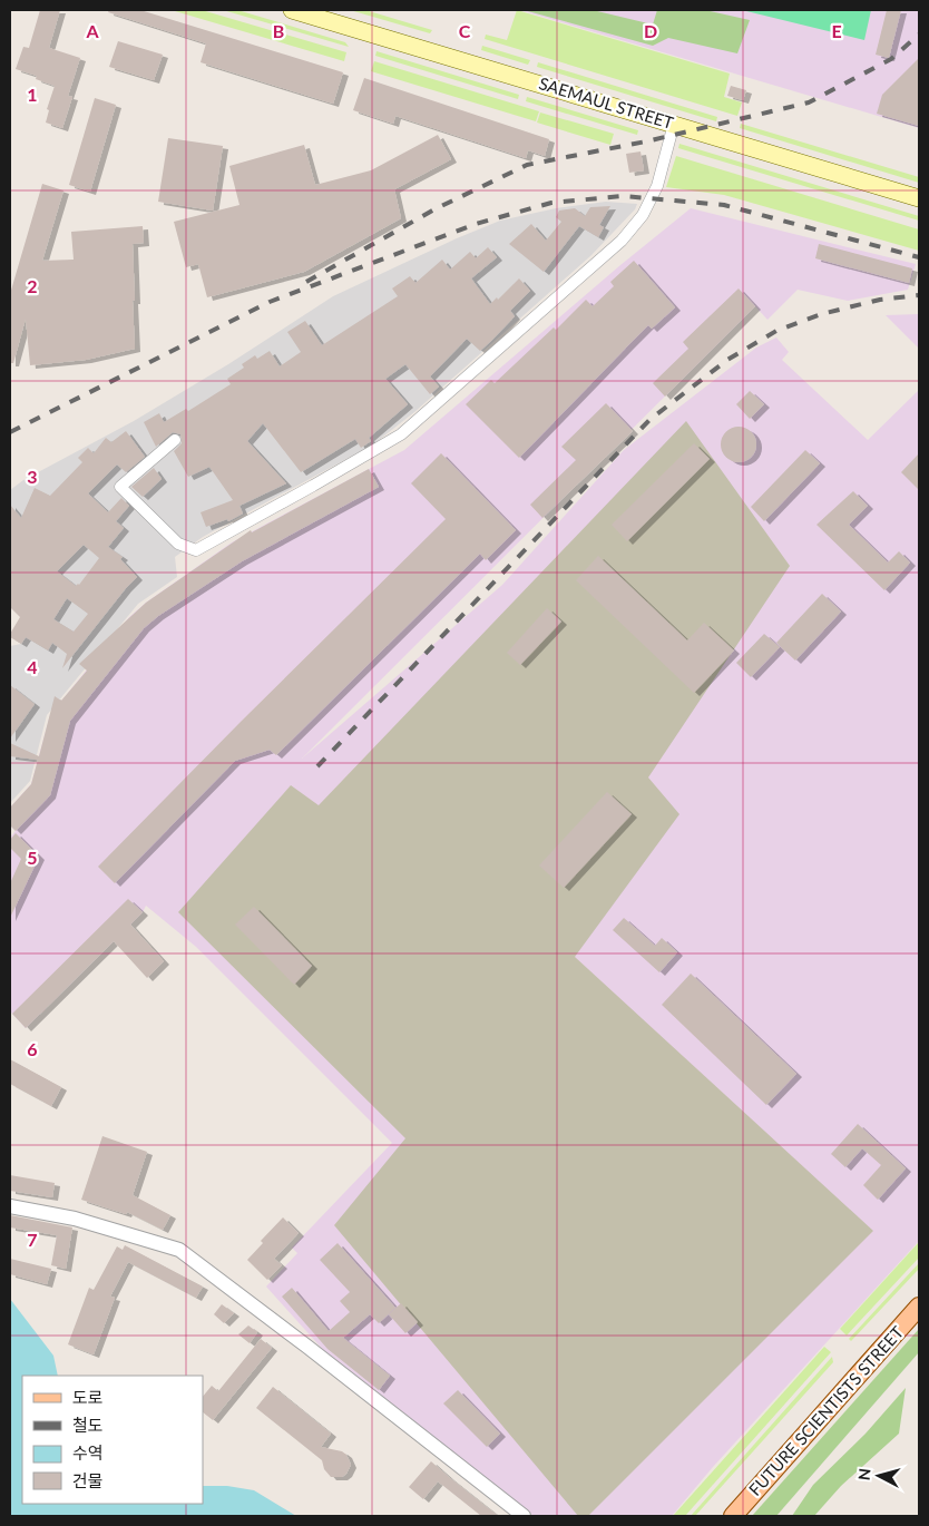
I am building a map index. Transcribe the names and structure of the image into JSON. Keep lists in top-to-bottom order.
{
  "streets": {
    "main road": ["SAEMAUL STREET", "FUTURE SCIENTISTS STREET"]
  },
  "legend": [
    "도로",
    "철도",
    "수역",
    "건물"
  ],
  "north": "left",
  "grid": {
    "columns": [
      "A",
      "B",
      "C",
      "D",
      "E"
    ],
    "rows": [
      "1",
      "2",
      "3",
      "4",
      "5",
      "6",
      "7"
    ]
  }
}
